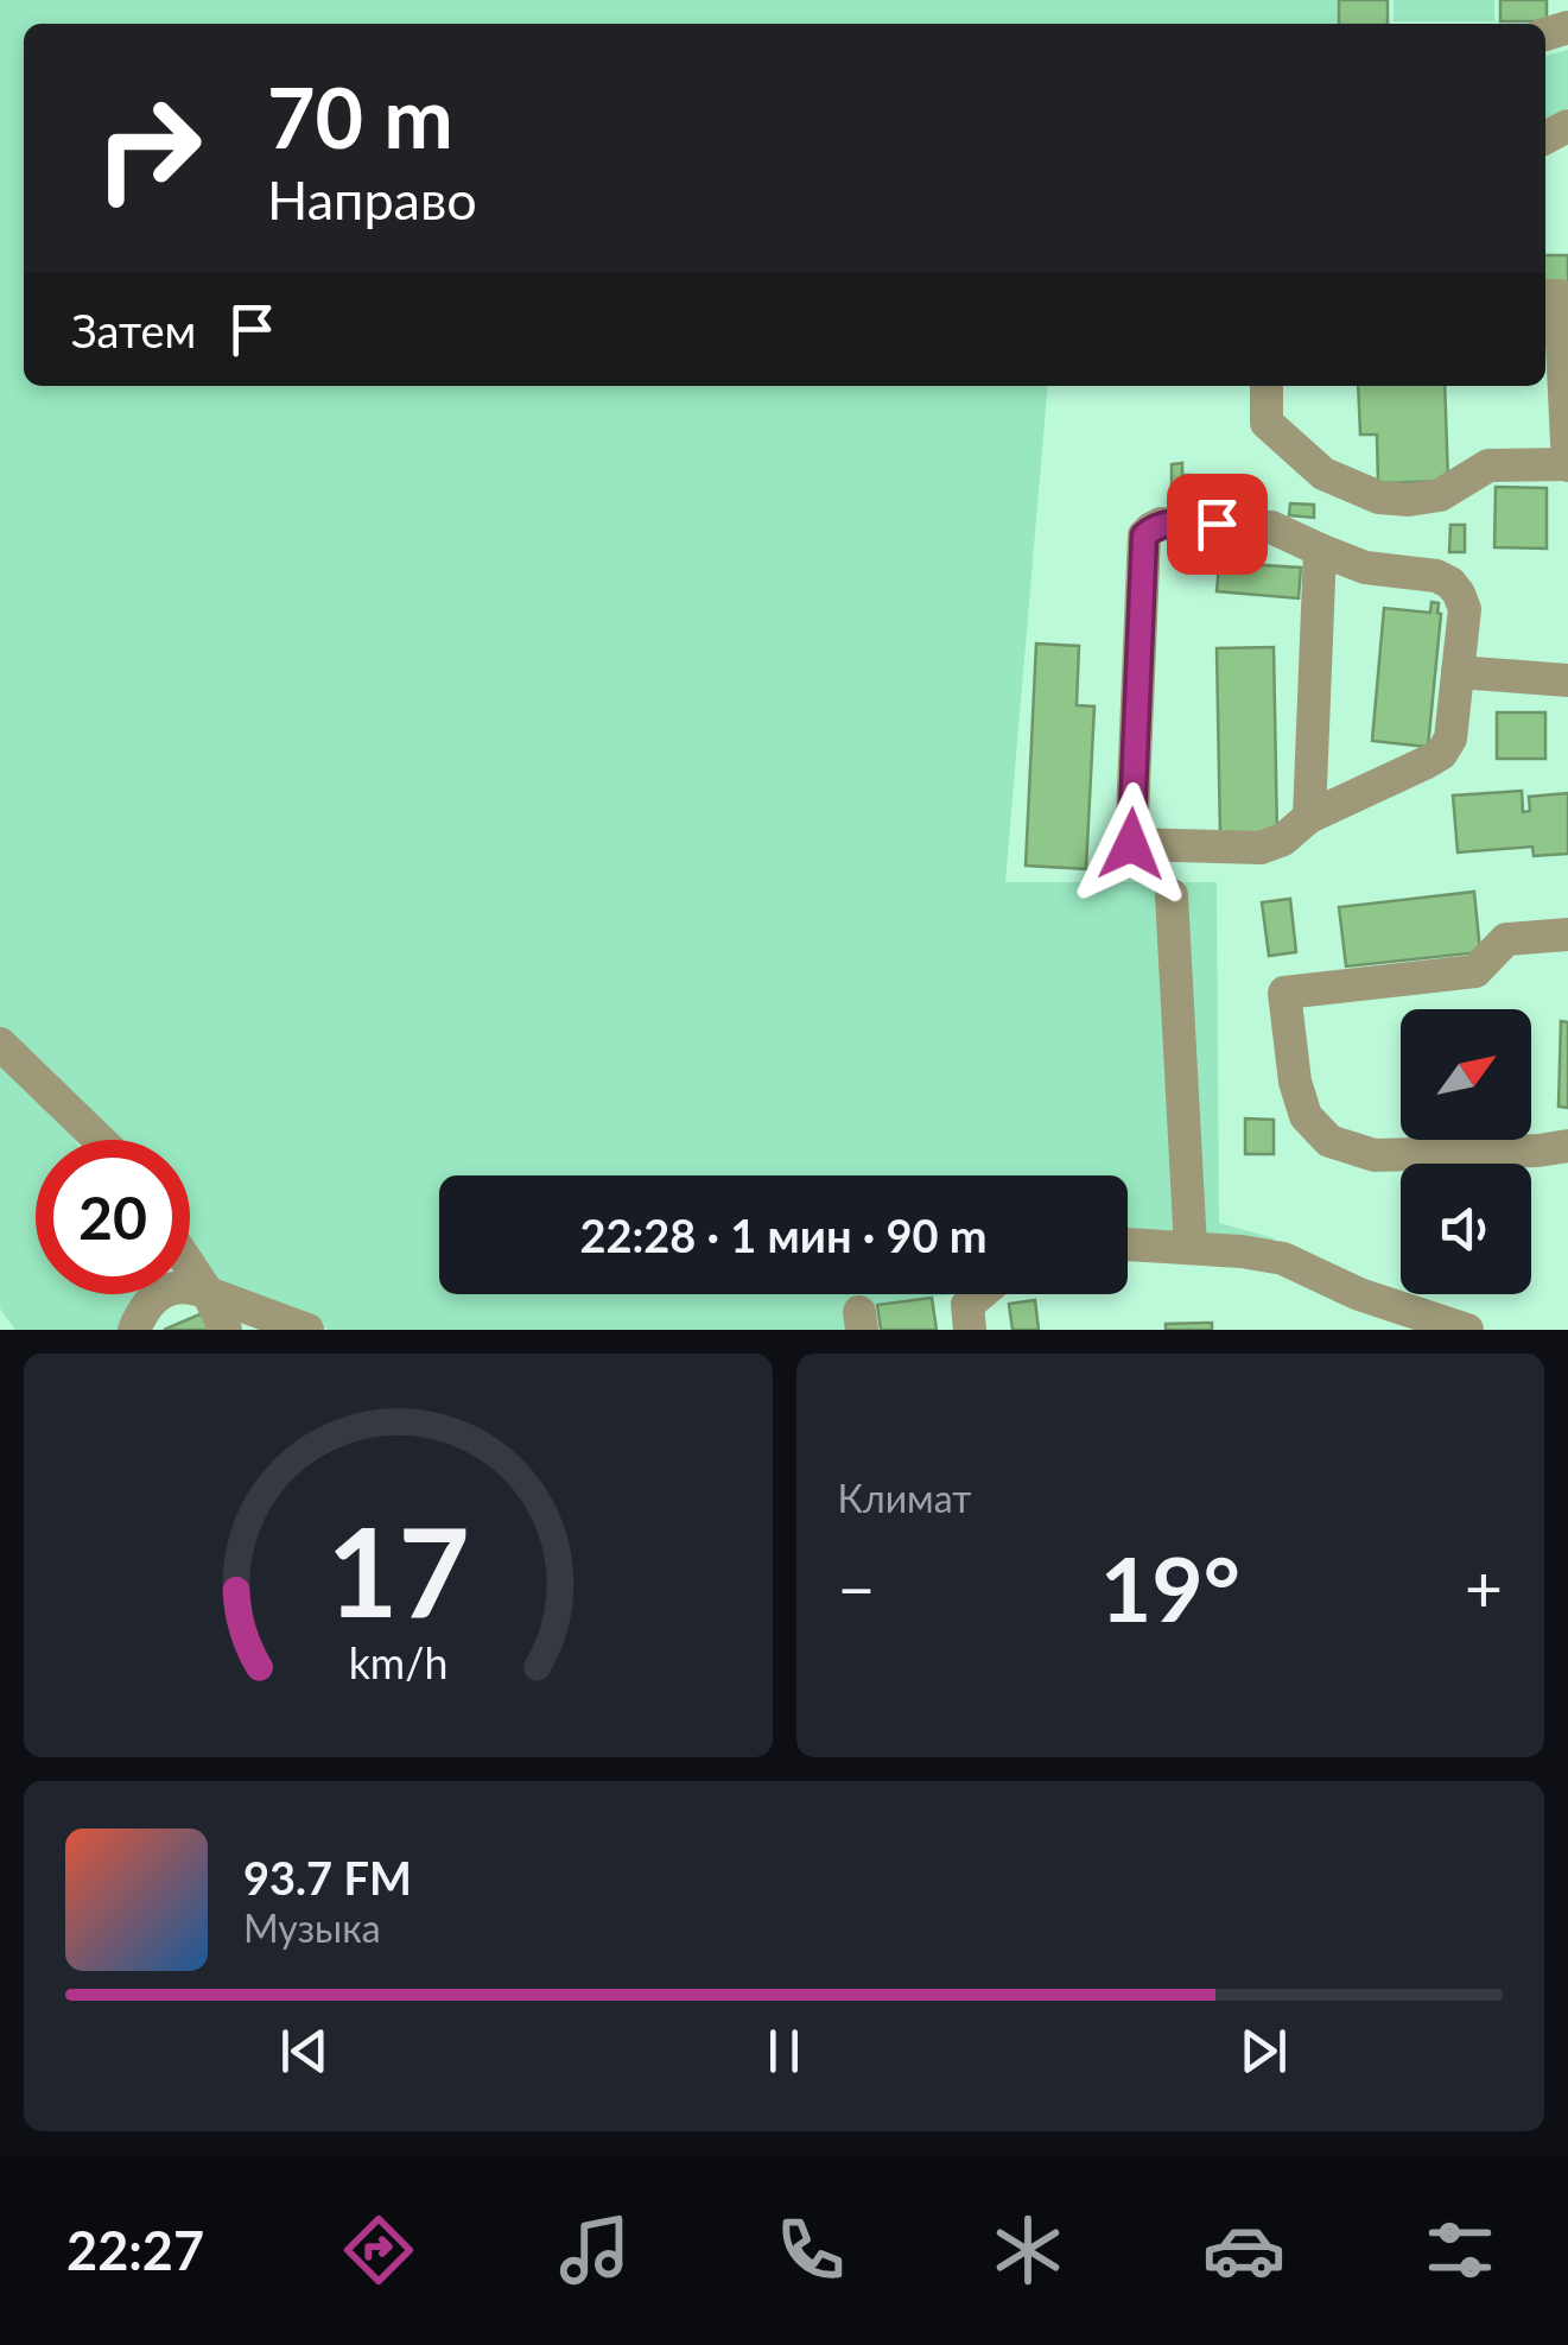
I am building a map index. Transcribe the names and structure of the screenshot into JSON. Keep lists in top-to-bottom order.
{
  "north": "top right",
  "page": {
    "turn": ["70 m", "Направо"],
    "then": "Затем",
    "limit": "20",
    "trip": "22:28 · 1 мин · 90 m",
    "tile": "Климат",
    "heat": ["−", "19°", "+"],
    "song": ["93.7 FM", "Музыка"],
    "tabs": "22:27",
    "gauge": ["17", "km/h"]
  }
}
